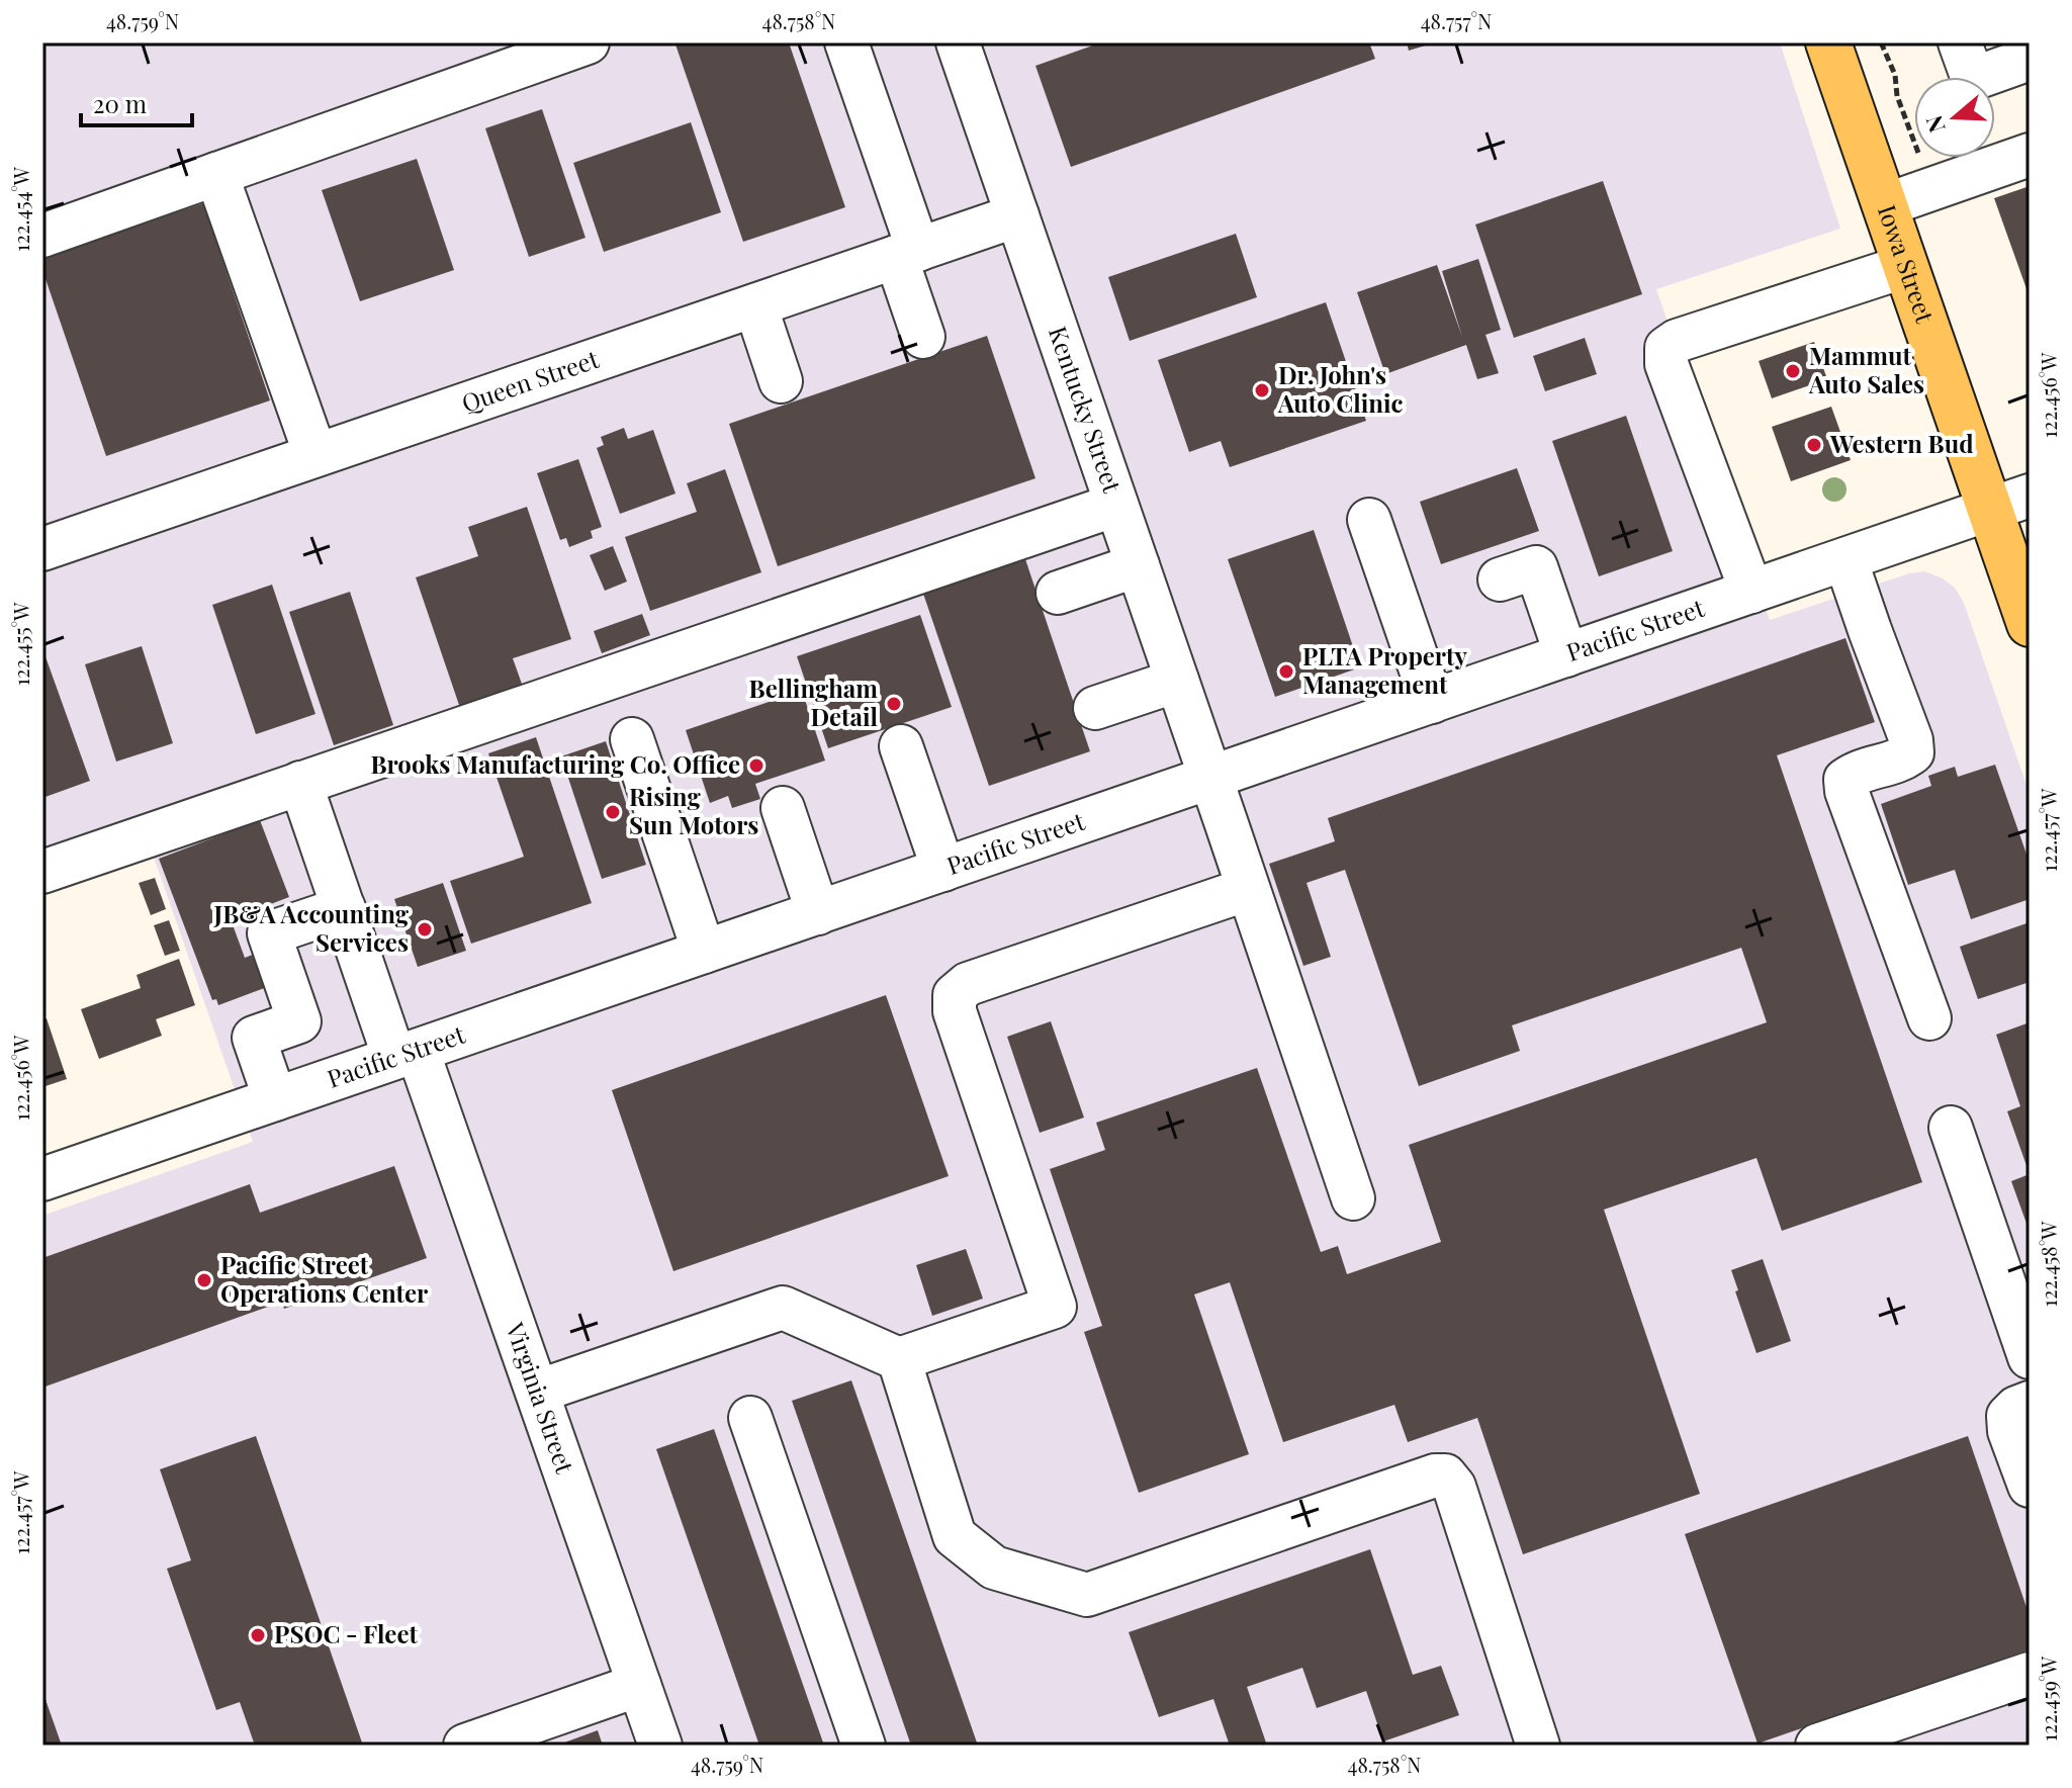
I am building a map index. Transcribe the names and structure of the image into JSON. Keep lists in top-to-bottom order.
{
  "streets": {
    "main road": ["Iowa Street"],
    "street": [
      "Queen Street",
      "Kentucky Street",
      "Pacific Street",
      "Virginia Street"
    ]
  },
  "crossings": [
    ["Iowa Street", "Pacific Street"],
    ["Queen Street", "Kentucky Street"],
    ["Kentucky Street", "Pacific Street"],
    ["Pacific Street", "Virginia Street"]
  ],
  "places": [
    "Mammut Auto Sales",
    "Dr. John's Auto Clinic",
    "Western Bud",
    "PLTA Property Management",
    "Bellingham Detail",
    "Brooks Manufacturing Co. Office",
    "Rising Sun Motors",
    "JB&A Accounting Services",
    "Pacific Street Operations Center",
    "PSOC - Fleet"
  ],
  "scale_bar": "20 m",
  "north": "left",
  "coordinates": [
    "48.759°N",
    "48.758°N",
    "48.757°N",
    "122.454°W",
    "122.456°W",
    "122.455°W",
    "122.457°W",
    "122.458°W",
    "122.459°W"
  ]
}
